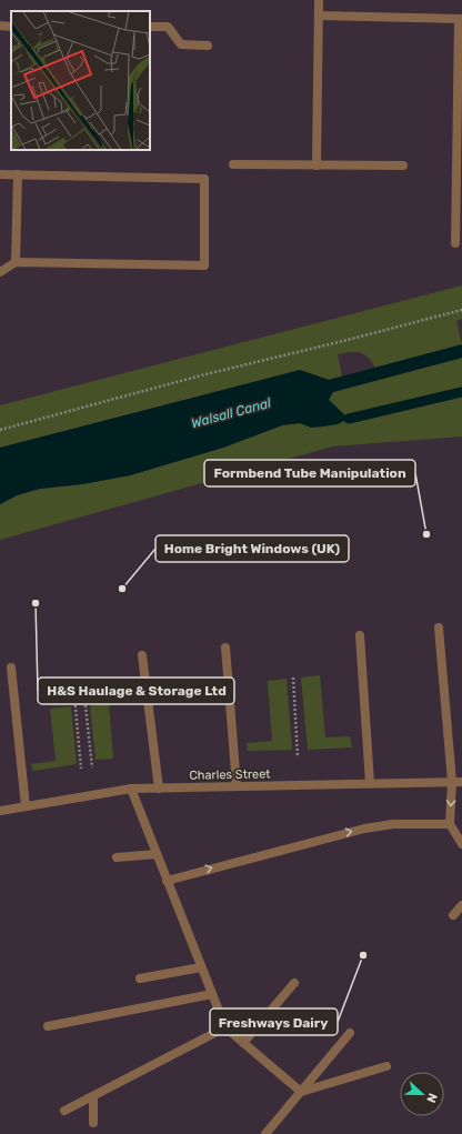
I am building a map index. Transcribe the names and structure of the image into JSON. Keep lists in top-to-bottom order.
{
  "streets": {
    "street": ["Charles Street"]
  },
  "water": ["Walsall Canal"],
  "places": [
    "Formbend Tube Manipulation",
    "Home Bright Windows (UK)",
    "H&S Haulage & Storage Ltd",
    "Freshways Dairy"
  ],
  "north": "right"
}
